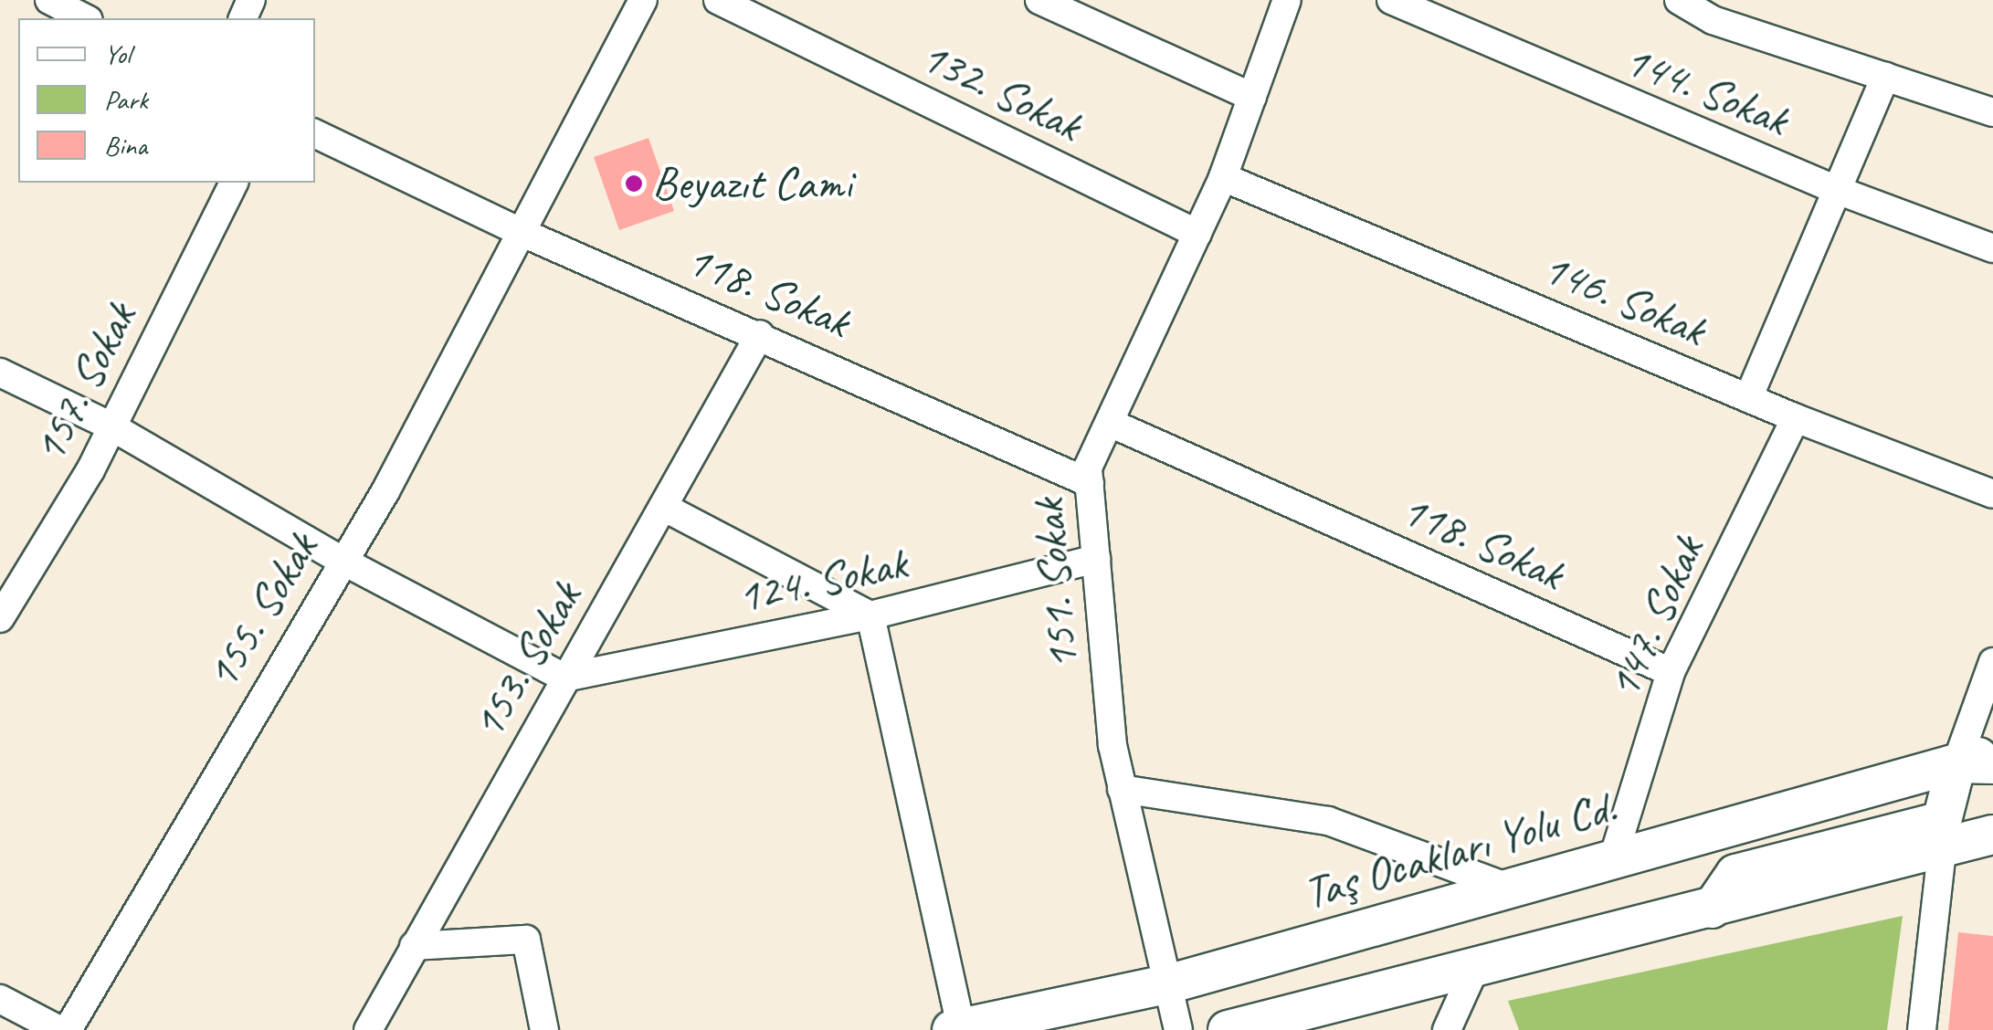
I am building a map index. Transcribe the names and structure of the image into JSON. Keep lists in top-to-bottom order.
{
  "streets": {
    "main road": ["Taş Ocakları Yolu Cd."],
    "street": [
      "144. Sokak",
      "132. Sokak",
      "118. Sokak",
      "146. Sokak",
      "157. Sokak",
      "124. Sokak",
      "151. Sokak",
      "155. Sokak",
      "147. Sokak",
      "153. Sokak"
    ]
  },
  "crossings": [
    ["132. Sokak", "151. Sokak"],
    ["118. Sokak", "151. Sokak"],
    ["118. Sokak", "155. Sokak"],
    ["118. Sokak", "147. Sokak"],
    ["118. Sokak", "153. Sokak"],
    ["146. Sokak", "151. Sokak"],
    ["146. Sokak", "147. Sokak"],
    ["124. Sokak", "151. Sokak"],
    ["124. Sokak", "153. Sokak"],
    ["151. Sokak", "Taş Ocakları Yolu Cd."],
    ["147. Sokak", "Taş Ocakları Yolu Cd."]
  ],
  "places": ["Beyazıt Cami"],
  "legend": ["Yol", "Park", "Bina"]
}
